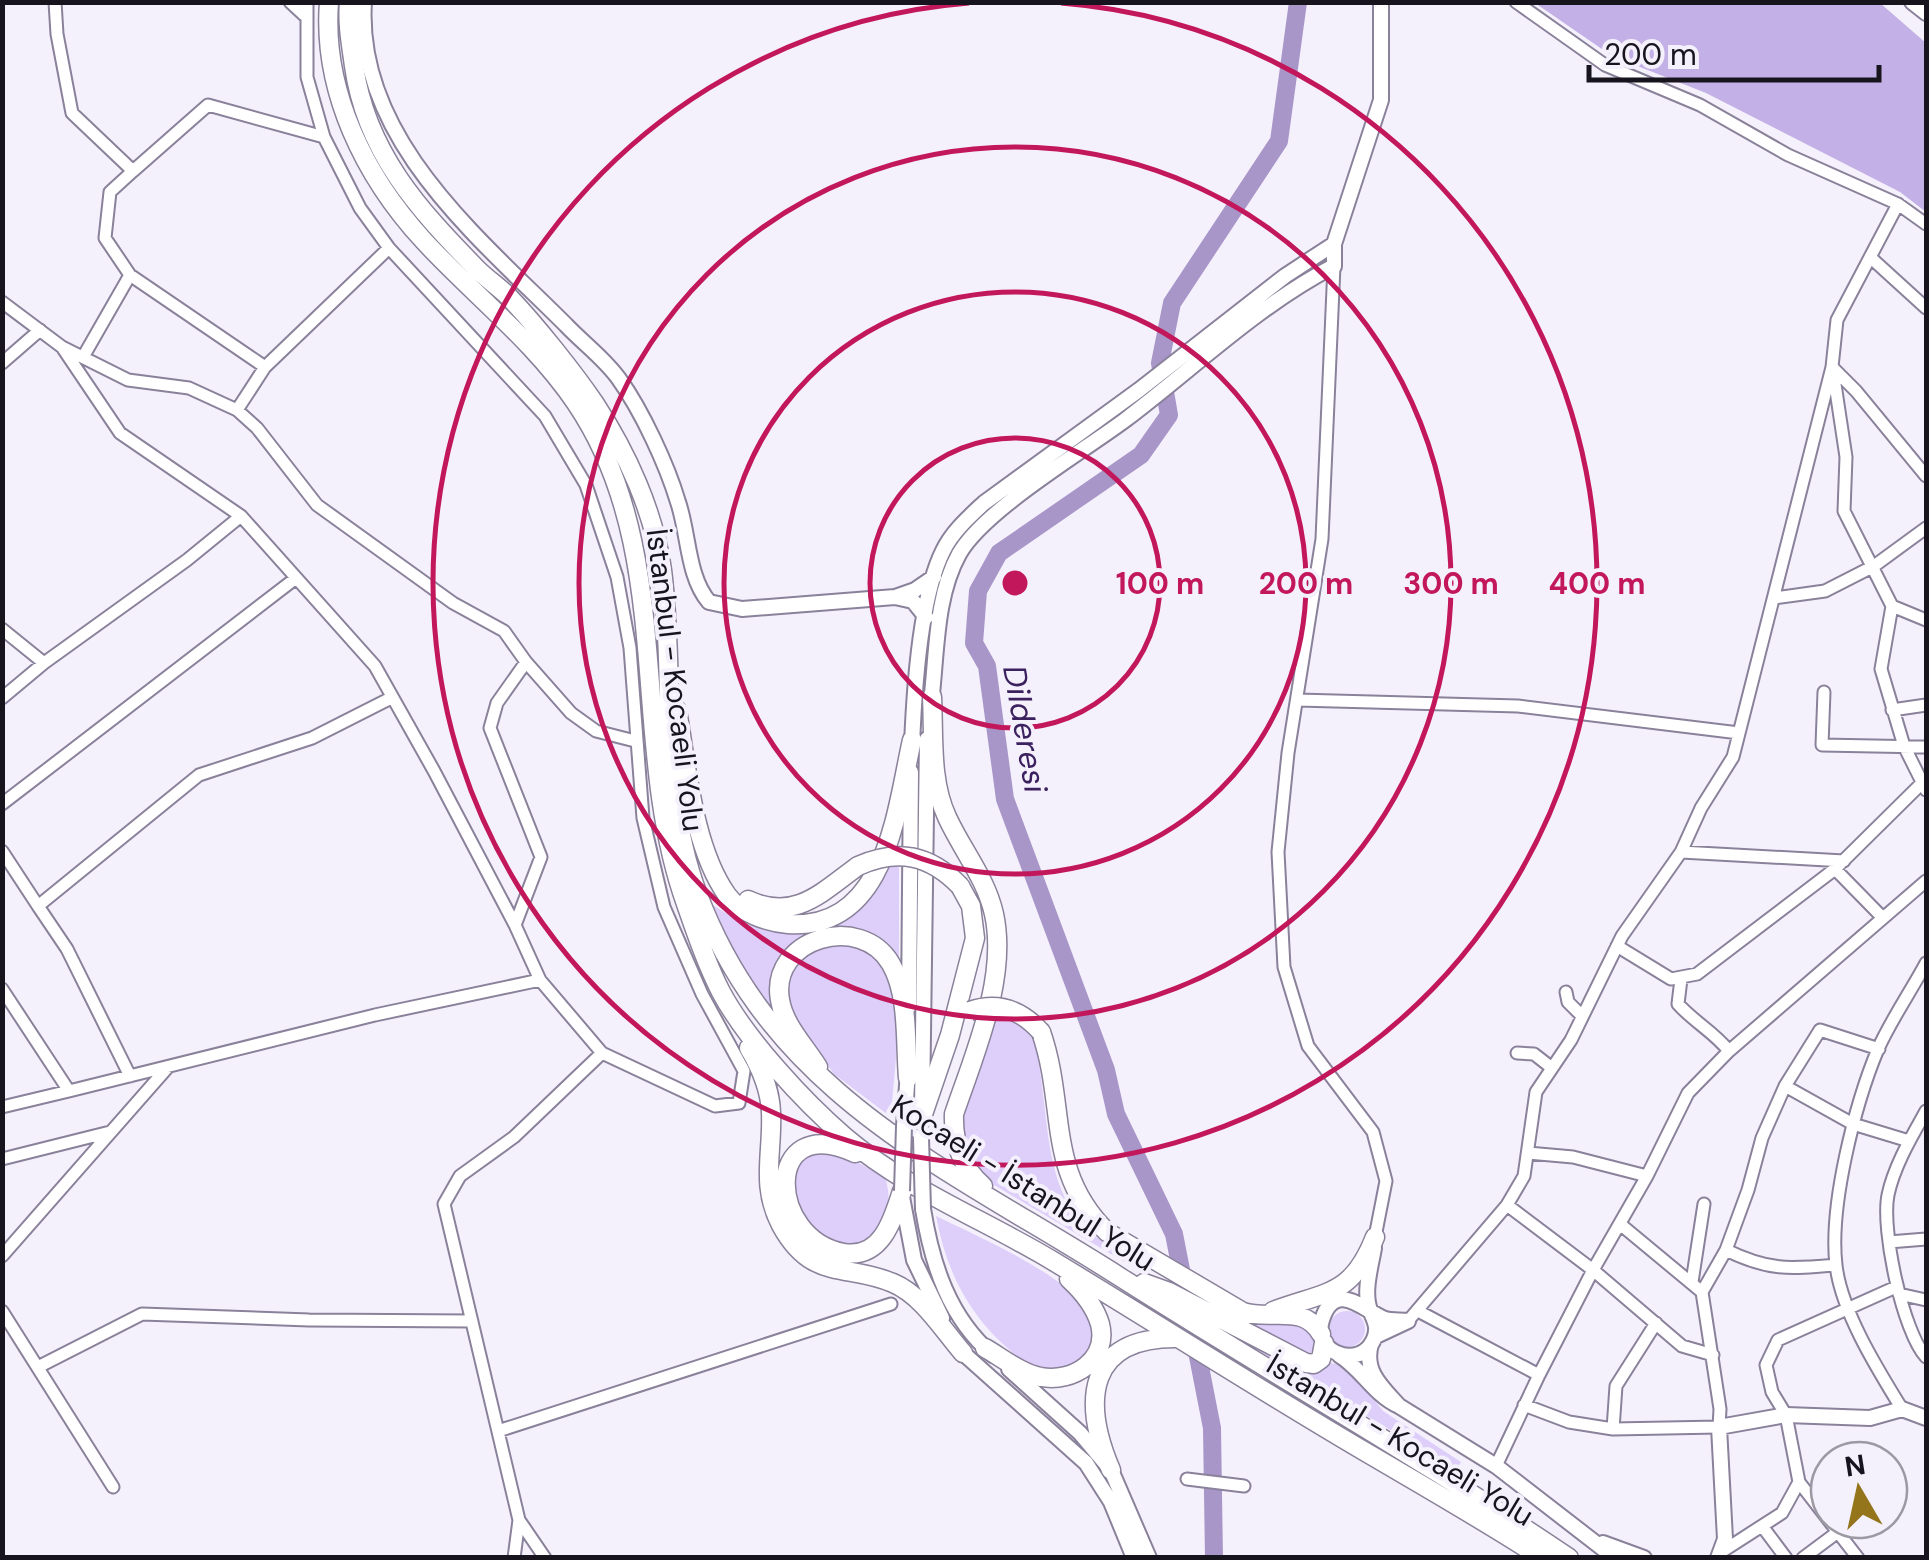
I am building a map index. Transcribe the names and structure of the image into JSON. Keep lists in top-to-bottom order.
{
  "streets": {
    "highway": ["İstanbul - Kocaeli Yolu", "Kocaeli - İstanbul Yolu"]
  },
  "water": ["Dilderesi"],
  "scale_bar": "200 m",
  "north": "top",
  "rings": [
    "100 m",
    "200 m",
    "300 m",
    "400 m"
  ]
}
